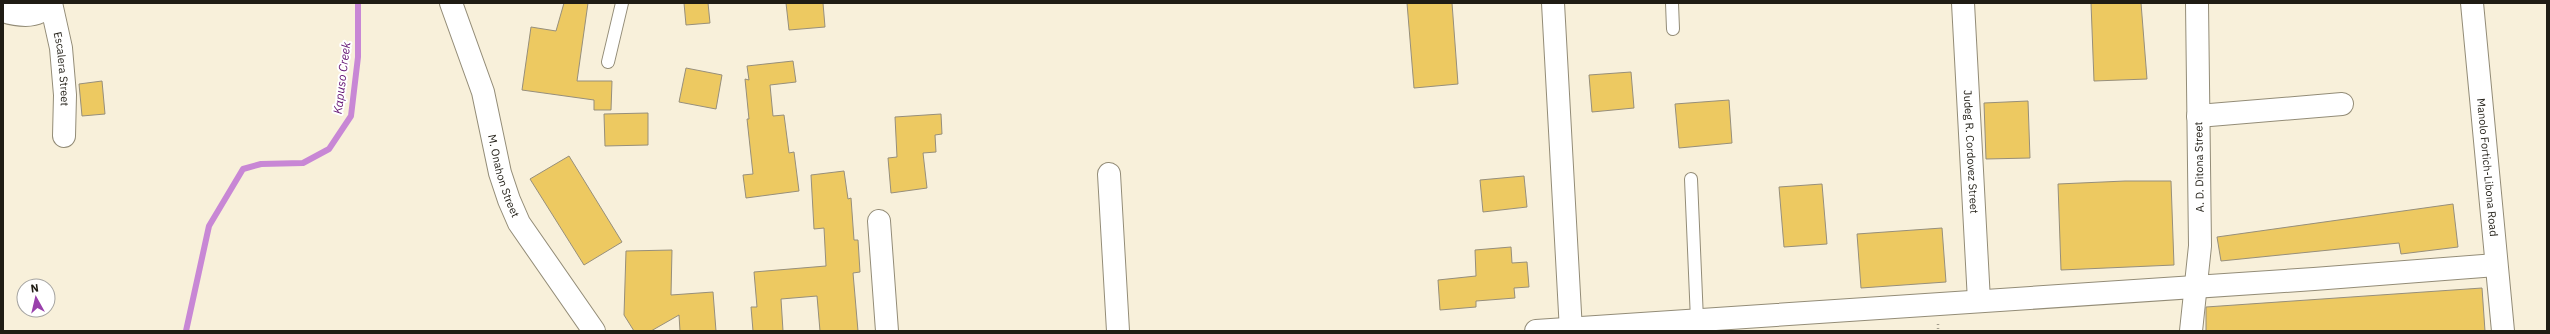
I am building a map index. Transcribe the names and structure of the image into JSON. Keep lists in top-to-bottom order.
{
  "streets": {
    "street": [
      "Escalera Street",
      "Judeg R. Cordovez Street",
      "A. D. Ditona Street",
      "Manolo Fortich-Libona Road",
      "M. Onahon Street"
    ]
  },
  "water": ["Kapuso Creek"],
  "north": "top"
}
